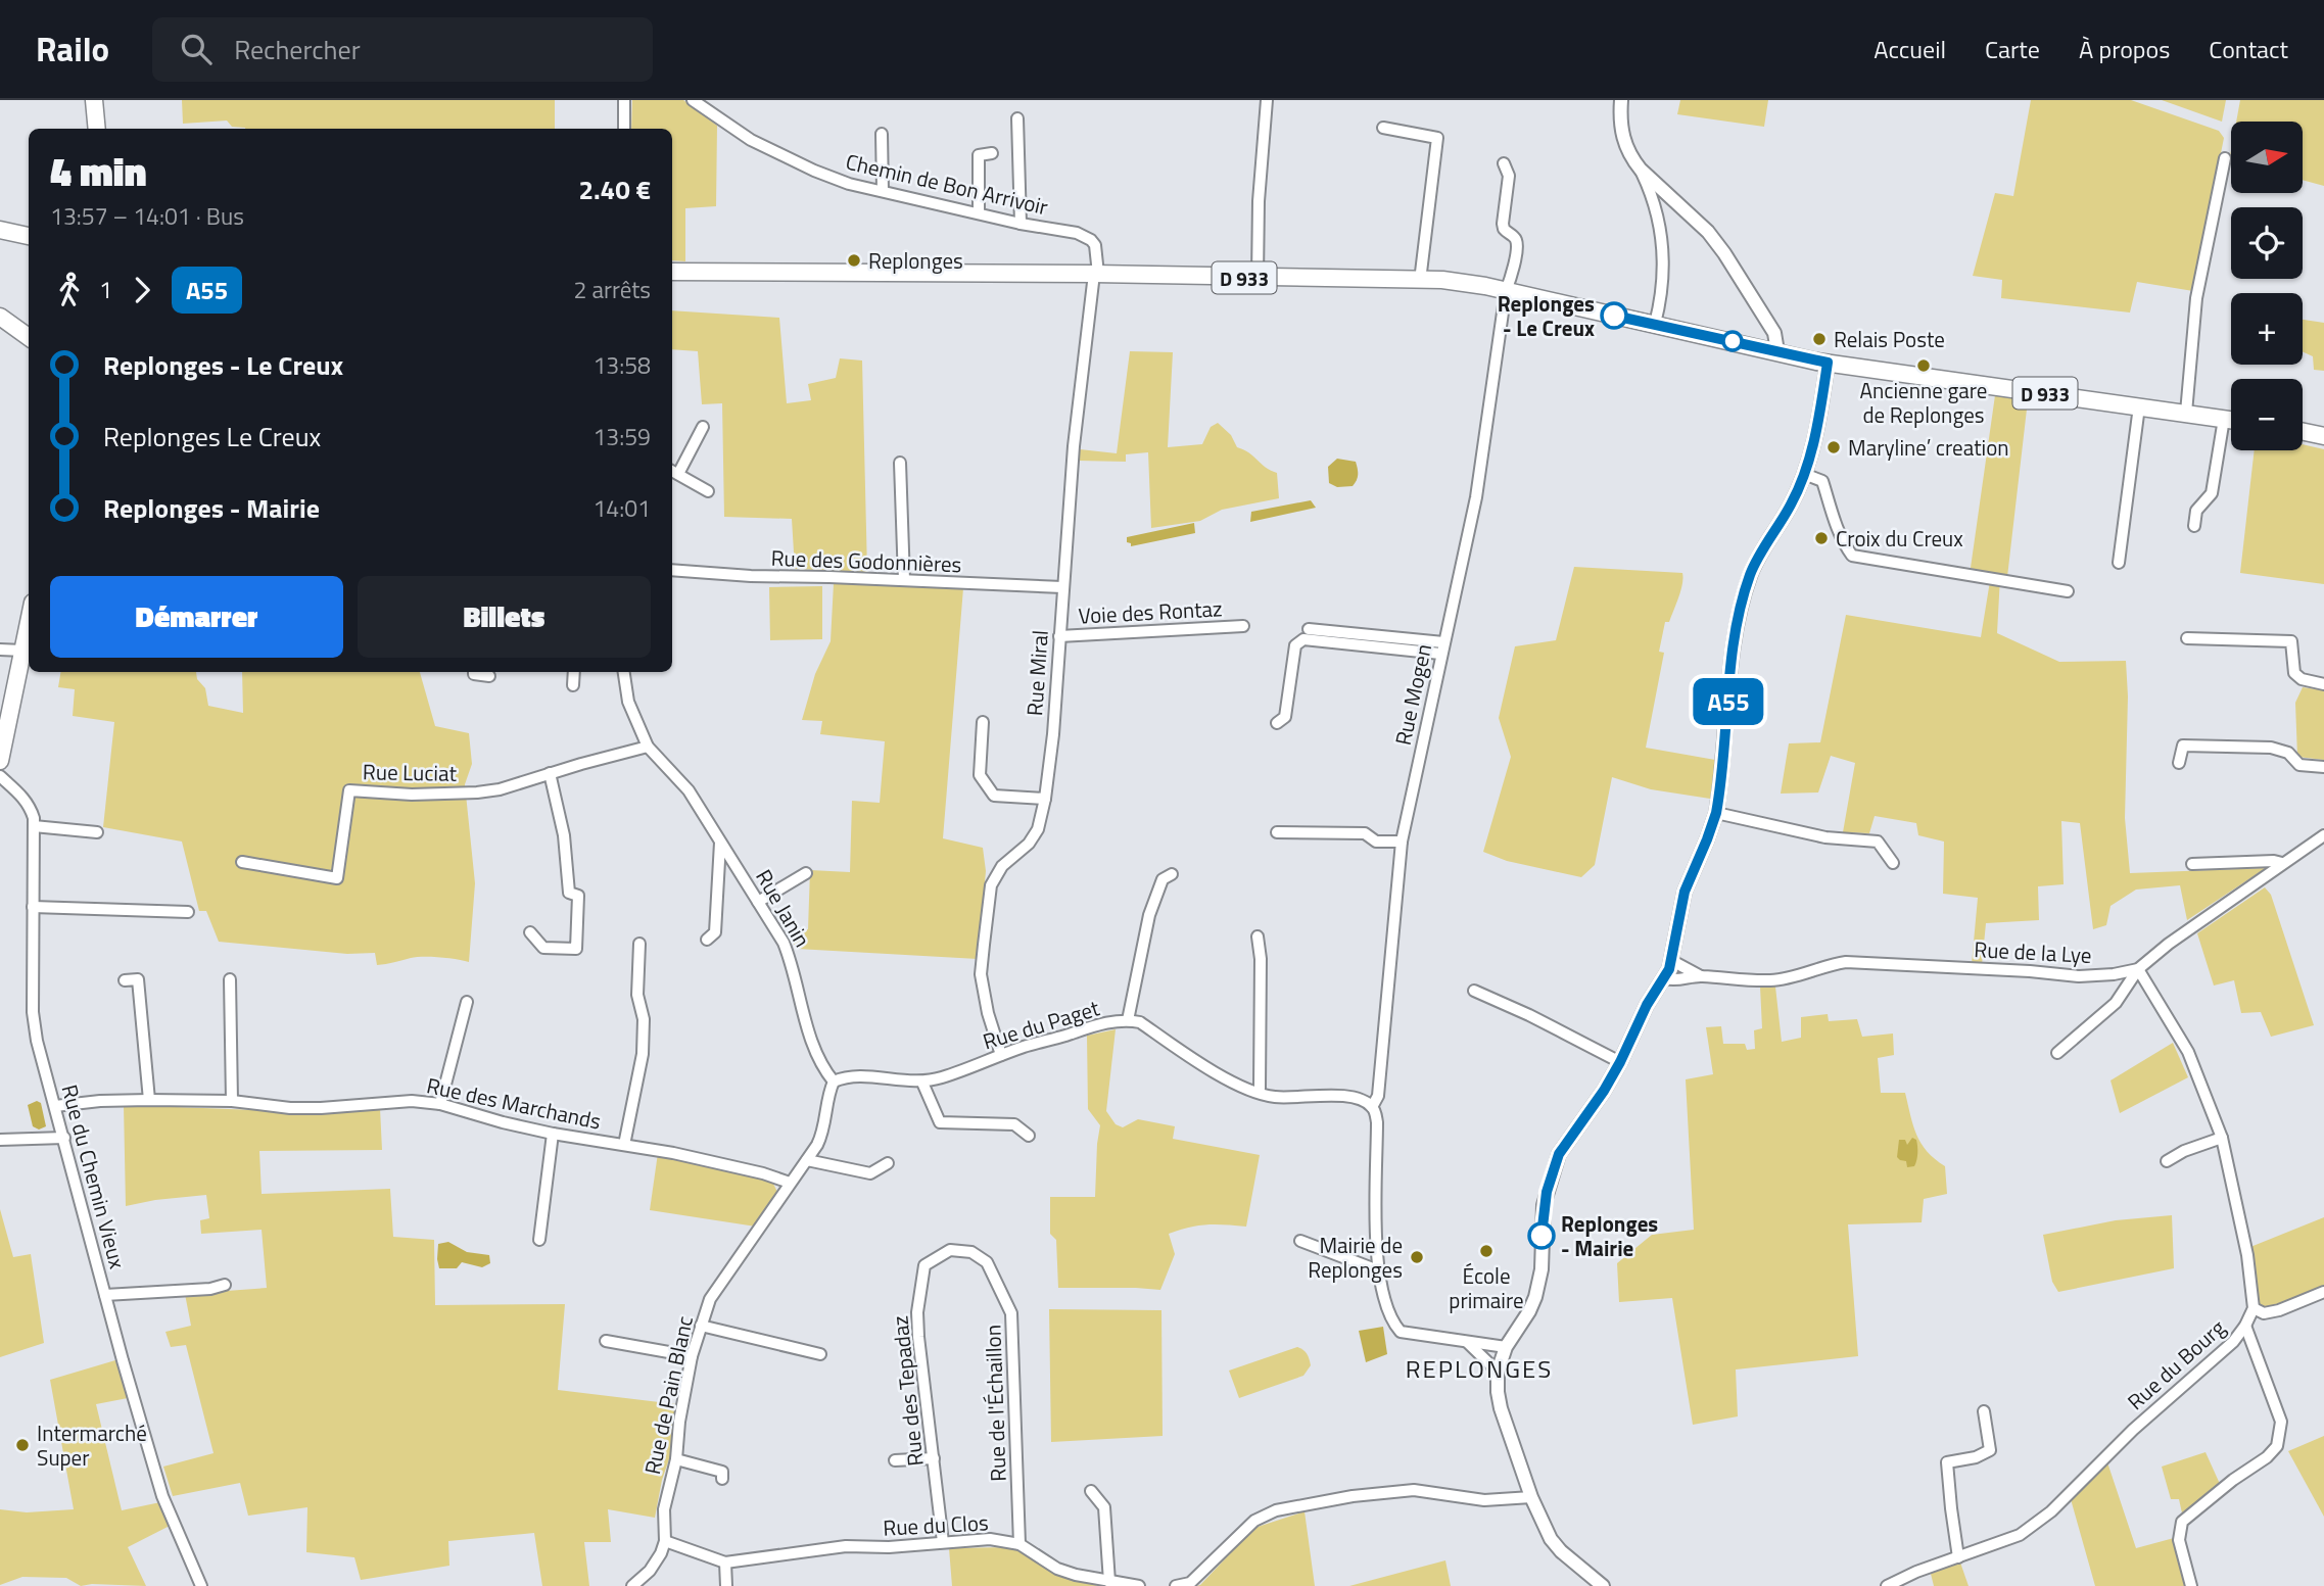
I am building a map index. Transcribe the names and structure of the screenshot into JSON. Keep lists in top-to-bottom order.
{
  "streets": {
    "main road": ["D 933"],
    "street": [
      "Chemin de Bon Arrivoir",
      "Rue des Godonnières",
      "Voie des Rontaz",
      "Rue Miral",
      "Rue Mogen",
      "Rue Luciat",
      "Rue Janin",
      "Rue de la Lye",
      "Rue du Paget",
      "Rue des Marchands",
      "Rue du Chemin Vieux",
      "Rue du Bourg",
      "Rue des Tepadaz",
      "Rue de Pain Blanc",
      "Rue de l'Échaillon",
      "Rue du Clos"
    ]
  },
  "crossings": [
    ["Chemin de Bon Arrivoir", "D 933"],
    ["Chemin de Bon Arrivoir", "Rue Miral"],
    ["D 933", "Rue Miral"],
    ["D 933", "Rue Mogen"],
    ["Rue des Godonnières", "Rue Miral"],
    ["Voie des Rontaz", "Rue Miral"],
    ["Rue Miral", "Rue du Paget"],
    ["Rue Mogen", "Rue du Paget"],
    ["Rue Luciat", "Rue Janin"],
    ["Rue Janin", "Rue du Paget"],
    ["Rue des Marchands", "Rue du Chemin Vieux"],
    ["Rue des Marchands", "Rue de Pain Blanc"],
    ["Rue des Tepadaz", "Rue de l'Échaillon"],
    ["Rue des Tepadaz", "Rue du Clos"],
    ["Rue de l'Échaillon", "Rue du Clos"]
  ],
  "districts": ["REPLONGES"],
  "places": [
    "Replonges",
    "Replonges - Le Creux",
    "Relais Poste",
    "Ancienne gare de Replonges",
    "Maryline’ creation",
    "Croix du Creux",
    "Replonges - Mairie",
    "École primaire",
    "Mairie de Replonges",
    "Intermarché Super"
  ],
  "lines": ["bus line A55"],
  "north": "right",
  "page": {
    "header": "Railo",
    "search": "Rechercher",
    "nav": [
      "Accueil",
      "Carte",
      "À propos",
      "Contact"
    ],
    "on_map": "A55",
    "map_buttons": ["+", "−"],
    "heading": ["4 min", "13:57 – 14:01 · Bus", "2.40 €"],
    "legs": ["1", "A55", "2 arrêts"],
    "list": [
      {
        "name": "Replonges - Le Creux",
        "value": "13:58"
      },
      {
        "name": "Replonges Le Creux",
        "value": "13:59"
      },
      {
        "name": "Replonges - Mairie",
        "value": "14:01"
      }
    ],
    "buttons": ["Démarrer", "Billets"]
  }
}
